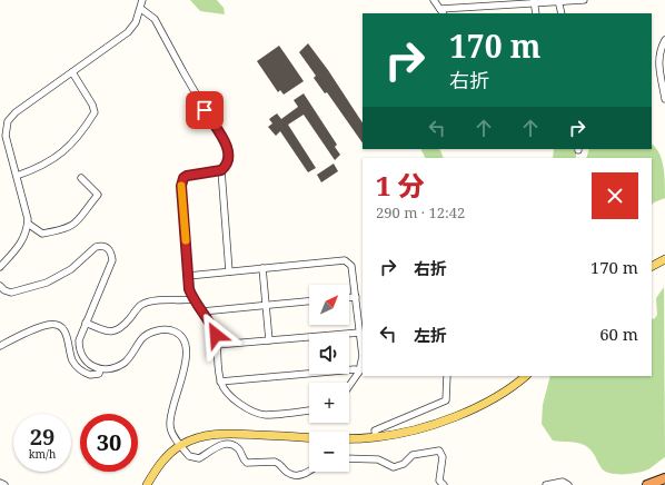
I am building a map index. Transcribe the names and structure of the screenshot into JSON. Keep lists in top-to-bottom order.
{
  "north": "top right",
  "page": {
    "turn": ["170 m", "右折"],
    "heading": ["1 分", "290 m · 12:42"],
    "list": [
      {
        "name": "右折",
        "value": "170 m"
      },
      {
        "name": "左折",
        "value": "60 m"
      }
    ],
    "map_buttons": ["+", "−"],
    "speed": "29 km/h",
    "limit": "30"
  }
}
